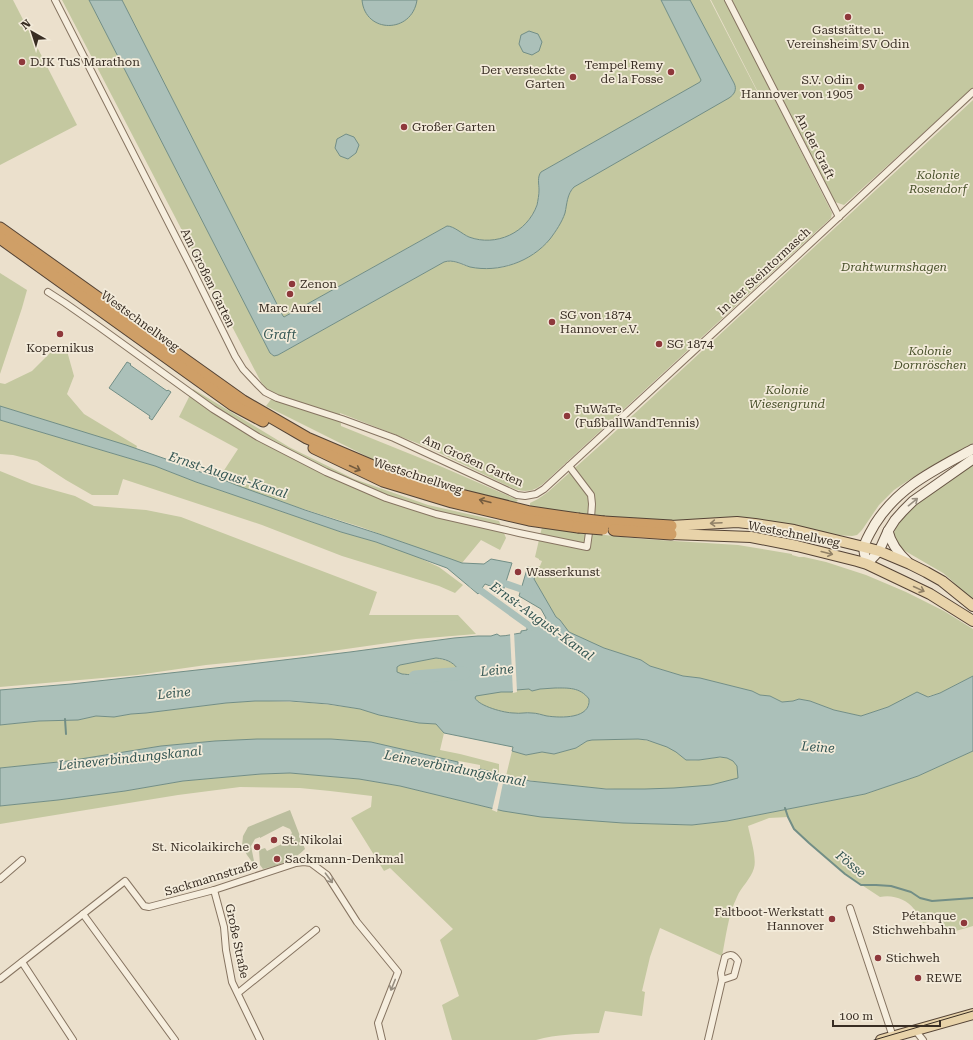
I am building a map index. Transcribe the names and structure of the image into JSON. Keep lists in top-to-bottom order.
{
  "streets": {
    "highway": ["Westschnellweg"],
    "street": [
      "An der Graft",
      "In der Steintormasch",
      "Am Großen Garten",
      "Sackmannstraße",
      "Große Straße"
    ]
  },
  "crossings": [
    ["An der Graft", "In der Steintormasch"],
    ["In der Steintormasch", "Am Großen Garten"],
    ["Sackmannstraße", "Große Straße"]
  ],
  "water": [
    "Graft",
    "Ernst-August-Kanal",
    "Leine",
    "Leineverbindungskanal",
    "Fösse"
  ],
  "parks": [
    "Kolonie Rosendorf",
    "Drahtwurmshagen",
    "Kolonie Dornröschen",
    "Kolonie Wiesengrund"
  ],
  "places": [
    "Gaststätte u. Vereinsheim SV Odin",
    "DJK TuS Marathon",
    "Tempel Remy de la Fosse",
    "Der versteckte Garten",
    "S.V. Odin Hannover von 1905",
    "Großer Garten",
    "Zenon",
    "Marc Aurel",
    "SG von 1874 Hannover e.V.",
    "Kopernikus",
    "SG 1874",
    "FuWaTe (FußballWandTennis)",
    "Wasserkunst",
    "St. Nikolai",
    "St. Nicolaikirche",
    "Sackmann-Denkmal",
    "Faltboot-Werkstatt Hannover",
    "Pétanque Stichwehbahn",
    "Stichweh",
    "REWE"
  ],
  "scale_bar": "100 m",
  "north": "top left"
}
